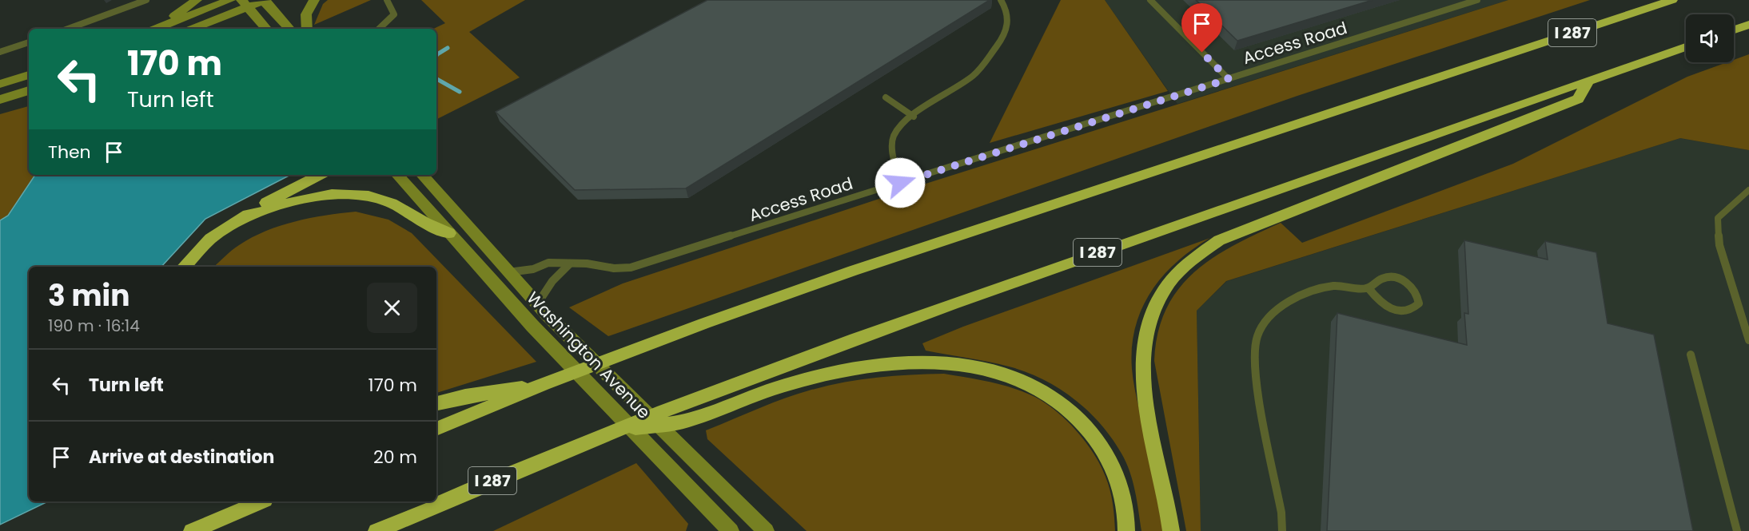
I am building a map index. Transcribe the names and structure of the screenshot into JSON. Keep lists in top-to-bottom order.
{
  "streets": {
    "highway": ["I 287"],
    "main road": ["Washington Avenue"],
    "lane": ["Access Road"]
  },
  "crossings": [
    ["Access Road", "Washington Avenue"]
  ],
  "page": {
    "turn": ["170 m", "Turn left"],
    "then": "Then",
    "heading": ["3 min", "190 m · 16:14"],
    "list": [
      {
        "name": "Turn left",
        "value": "170 m"
      },
      {
        "name": "Arrive at destination",
        "value": "20 m"
      }
    ]
  }
}
